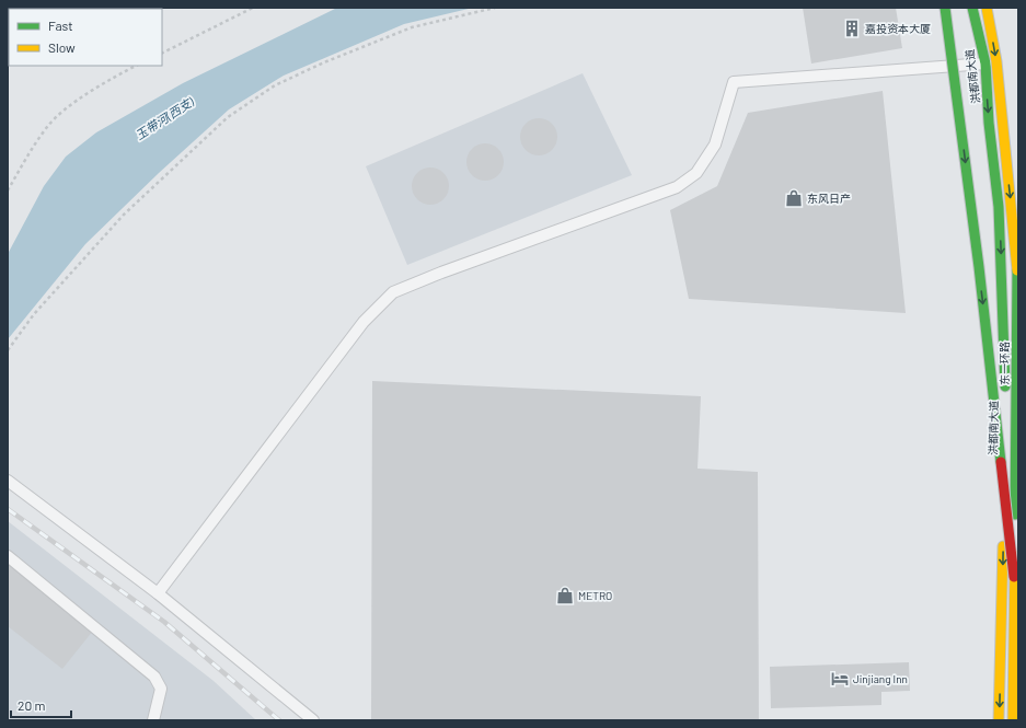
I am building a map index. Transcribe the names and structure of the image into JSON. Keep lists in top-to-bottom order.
{
  "streets": {
    "main road": ["洪都南大道", "东一环路"]
  },
  "water": ["玉带河(西支)"],
  "places": {
    "building": ["嘉投资本大厦"],
    "shop": ["东风日产", "METRO"],
    "hotel": ["Jinjiang Inn"]
  },
  "legend": ["Fast", "Slow"],
  "scale_bar": "20 m"
}
